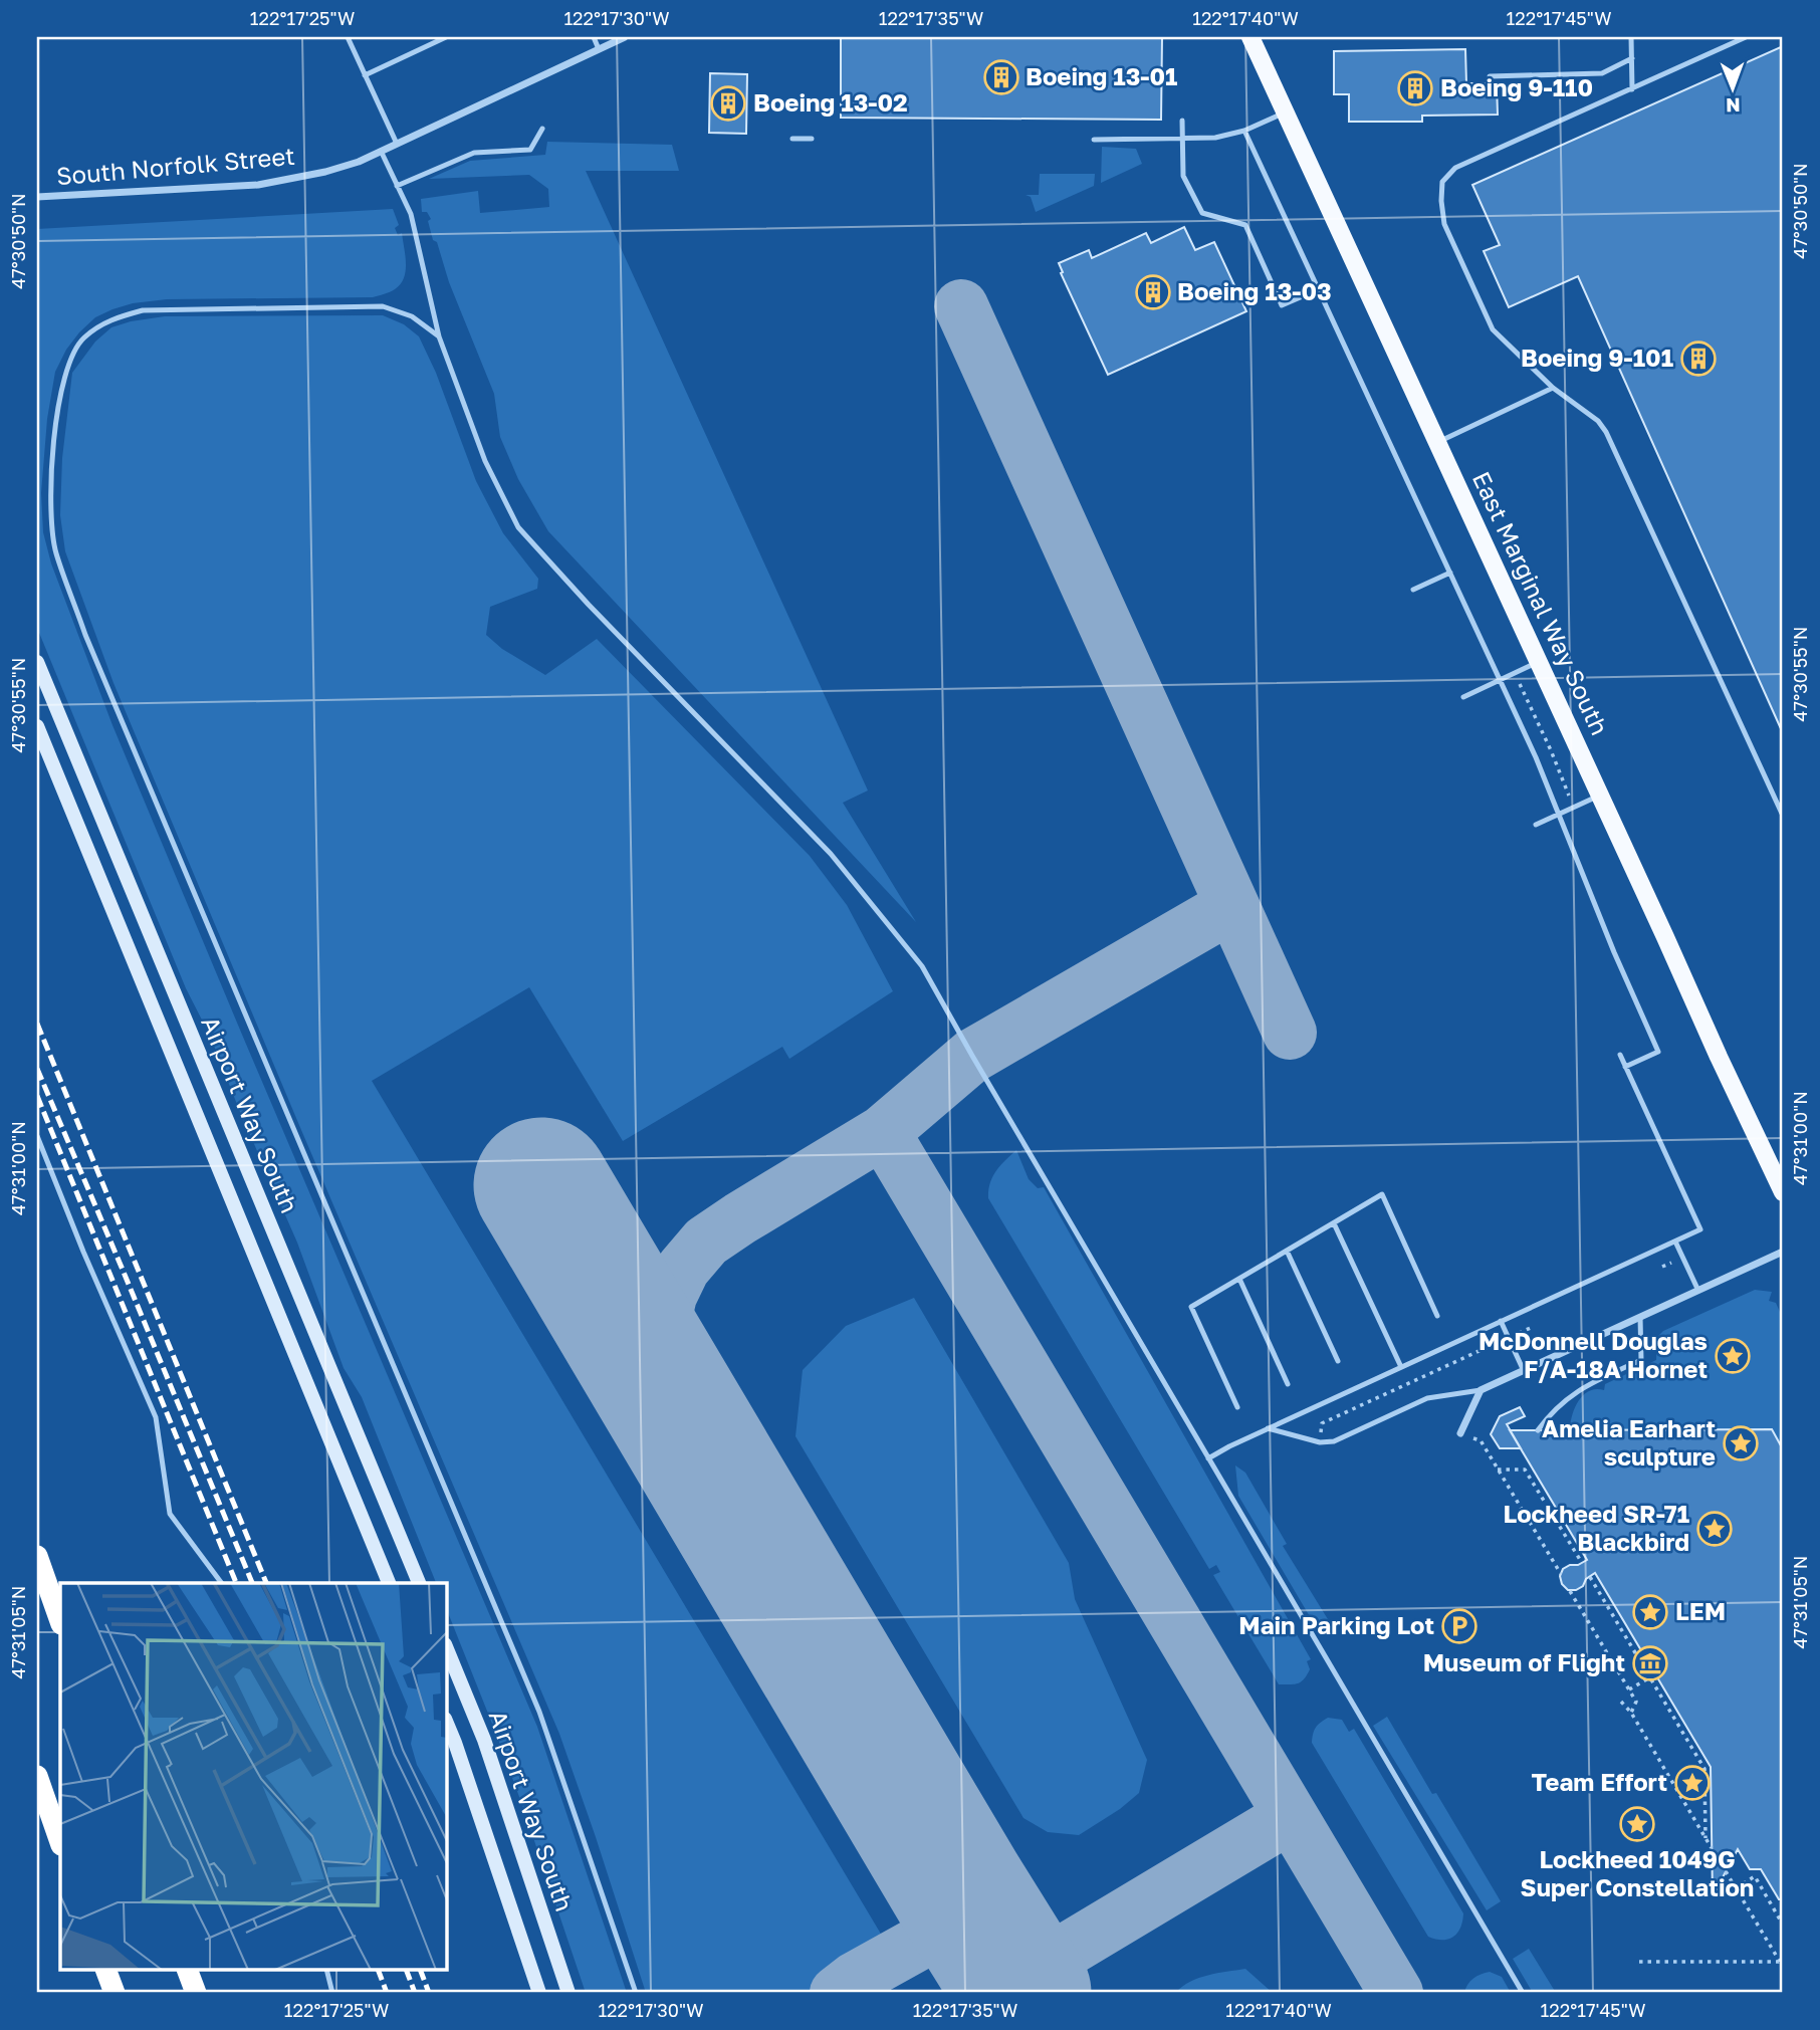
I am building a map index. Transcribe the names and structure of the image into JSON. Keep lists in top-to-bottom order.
{
  "streets": {
    "main road": ["East Marginal Way South", "Airport Way South"],
    "street": ["South Norfolk Street"]
  },
  "places": {
    "building": [
      "Boeing 13-01",
      "Boeing 9-110",
      "Boeing 13-02",
      "Boeing 13-03",
      "Boeing 9-101"
    ],
    "place": [
      "McDonnell Douglas F/A-18A Hornet",
      "Amelia Earhart sculpture",
      "Lockheed SR-71 Blackbird",
      "LEM",
      "Team Effort",
      "Lockheed 1049G Super Constellation"
    ],
    "parking": ["Main Parking Lot"],
    "museum": ["Museum of Flight"]
  },
  "north": "bottom",
  "coordinates": [
    "122°17'25\"W",
    "122°17'30\"W",
    "122°17'35\"W",
    "122°17'40\"W",
    "122°17'45\"W",
    "47°30'50\"N",
    "47°30'55\"N",
    "47°31'00\"N",
    "47°31'05\"N"
  ]
}
